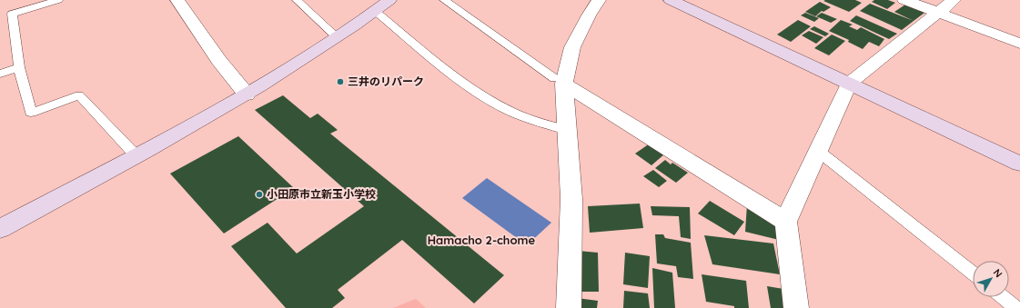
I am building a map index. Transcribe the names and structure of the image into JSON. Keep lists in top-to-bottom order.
{
  "districts": ["Hamacho 2-chome"],
  "places": ["三井のリパーク", "小田原市立新玉小学校"],
  "north": "top right"
}
